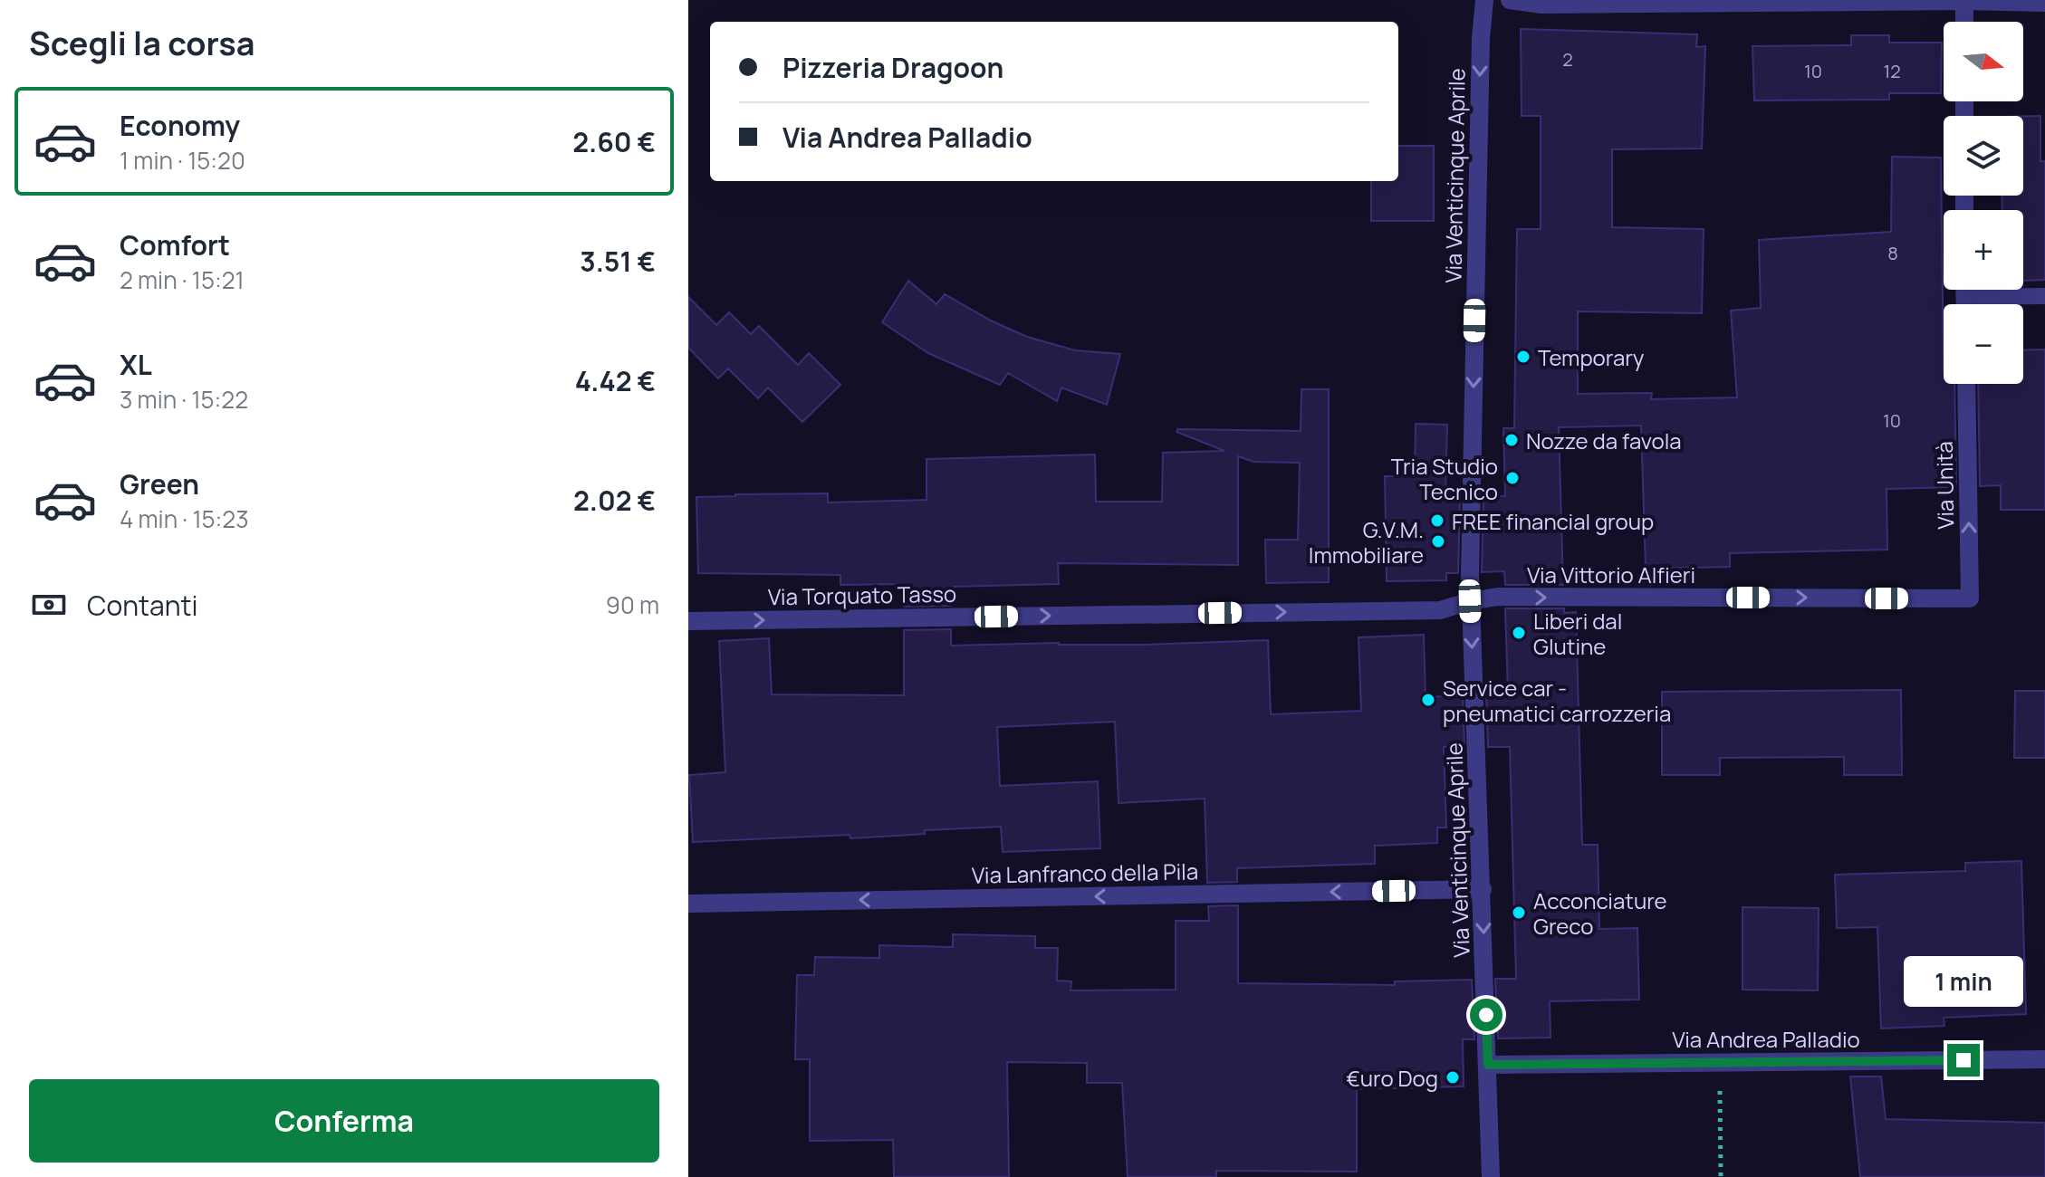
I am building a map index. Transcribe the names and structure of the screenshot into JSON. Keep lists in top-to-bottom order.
{
  "streets": {
    "street": [
      "Via Venticinque Aprile",
      "Via Unità",
      "Via Vittorio Alfieri",
      "Via Torquato Tasso",
      "Via Lanfranco della Pila",
      "Via Andrea Palladio"
    ]
  },
  "crossings": [
    ["Via Venticinque Aprile", "Via Vittorio Alfieri"],
    ["Via Venticinque Aprile", "Via Torquato Tasso"],
    ["Via Venticinque Aprile", "Via Lanfranco della Pila"],
    ["Via Venticinque Aprile", "Via Andrea Palladio"],
    ["Via Unità", "Via Vittorio Alfieri"],
    ["Via Vittorio Alfieri", "Via Torquato Tasso"]
  ],
  "one_way": [
    "Via Venticinque Aprile",
    "Via Unità",
    "Via Vittorio Alfieri",
    "Via Torquato Tasso",
    "Via Lanfranco della Pila"
  ],
  "places": [
    "Temporary",
    "Nozze da favola",
    "Tria Studio Tecnico",
    "FREE financial group",
    "G.V.M. Immobiliare",
    "Liberi dal Glutine",
    "Service car - pneumatici carrozzeria",
    "Acconciature Greco",
    "€uro Dog"
  ],
  "house_numbers": [
    "2",
    "10",
    "12",
    "8",
    "10"
  ],
  "north": "right",
  "page": {
    "heading": "Scegli la corsa",
    "map_buttons": ["+", "−"],
    "banner": ["Pizzeria Dragoon", "Via Andrea Palladio"],
    "list": [
      {
        "name": "Economy",
        "note": "1 min · 15:20",
        "value": "2.60 €"
      },
      {
        "name": "Comfort",
        "note": "2 min · 15:21",
        "value": "3.51 €"
      },
      {
        "name": "XL",
        "note": "3 min · 15:22",
        "value": "4.42 €"
      },
      {
        "name": "Green",
        "note": "4 min · 15:23",
        "value": "2.02 €"
      }
    ],
    "pay": ["Contanti", "90 m"],
    "bubble": "1 min",
    "buttons": "Conferma"
  }
}
